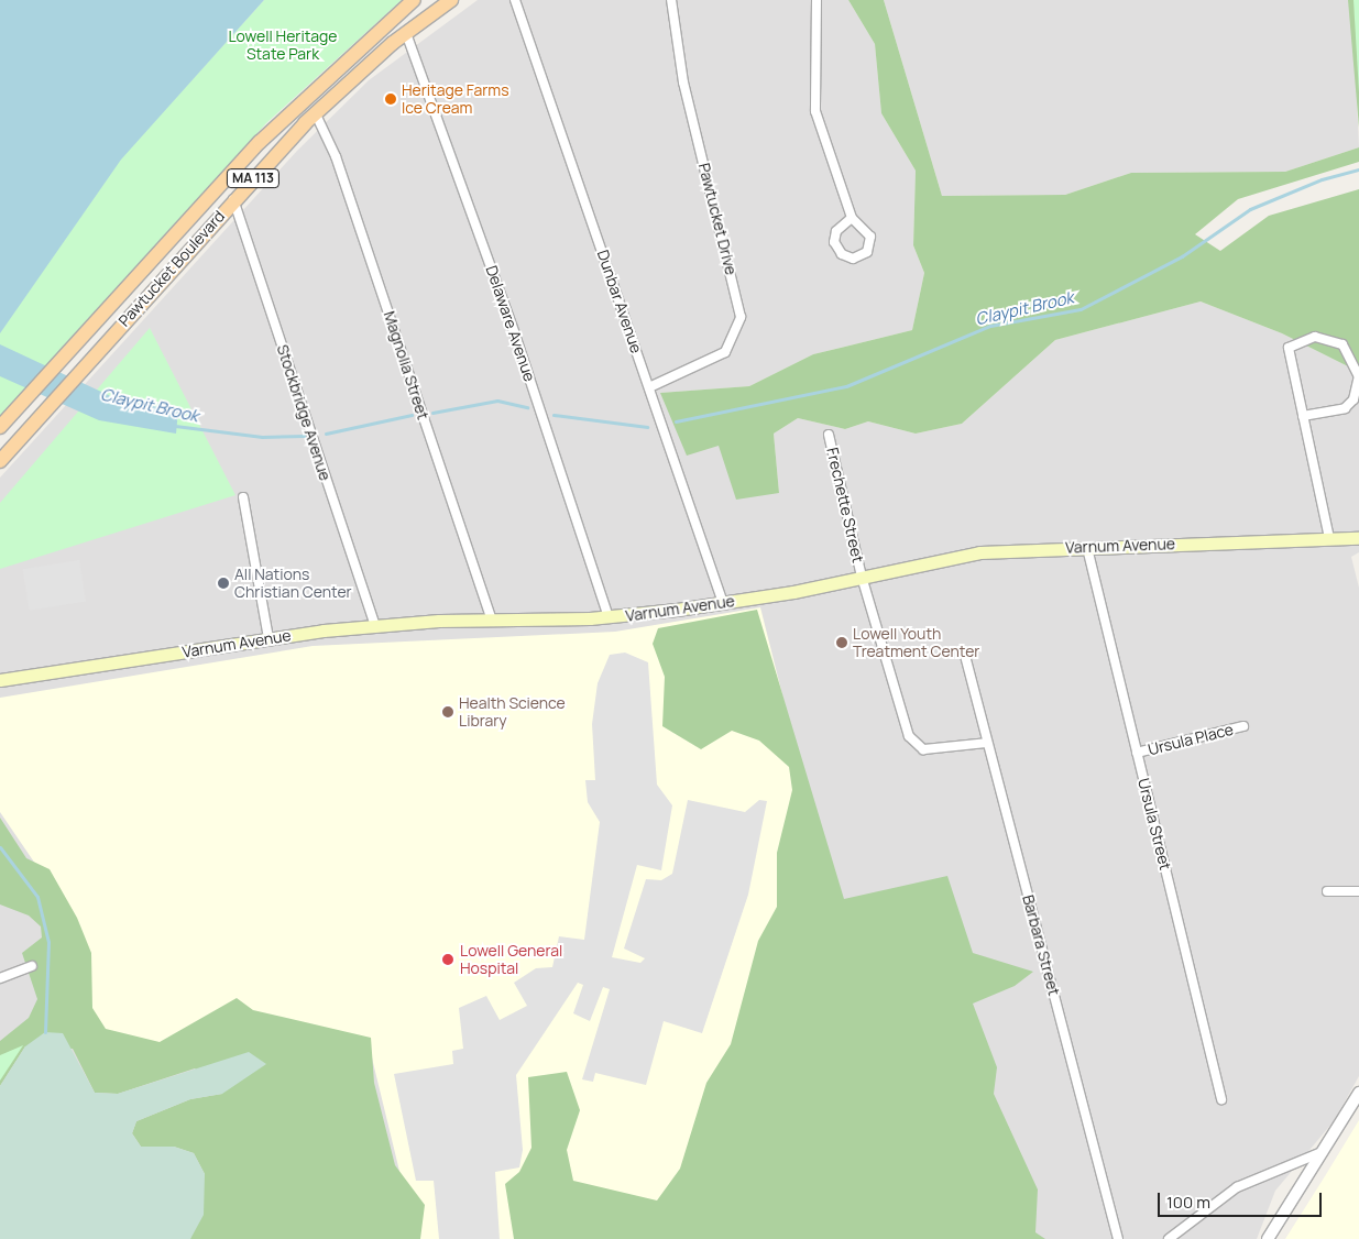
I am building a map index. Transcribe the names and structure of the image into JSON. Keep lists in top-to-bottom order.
{
  "streets": {
    "main road": ["MA 113", "Pawtucket Boulevard", "Varnum Avenue"],
    "street": [
      "Pawtucket Drive",
      "Dunbar Avenue",
      "Delaware Avenue",
      "Magnolia Street",
      "Stockbridge Avenue",
      "Frechette Street",
      "Ursula Place",
      "Ursula Street",
      "Barbara Street"
    ]
  },
  "crossings": [
    ["Pawtucket Drive", "Dunbar Avenue"],
    ["Pawtucket Boulevard", "Delaware Avenue"],
    ["Pawtucket Boulevard", "Magnolia Street"],
    ["Pawtucket Boulevard", "Stockbridge Avenue"],
    ["Dunbar Avenue", "Varnum Avenue"],
    ["Delaware Avenue", "Varnum Avenue"],
    ["Magnolia Street", "Varnum Avenue"],
    ["Stockbridge Avenue", "Varnum Avenue"],
    ["Frechette Street", "Varnum Avenue"],
    ["Frechette Street", "Barbara Street"],
    ["Varnum Avenue", "Ursula Street"],
    ["Ursula Place", "Ursula Street"]
  ],
  "water": ["Claypit Brook"],
  "parks": ["Lowell Heritage State Park"],
  "places": [
    "Heritage Farms Ice Cream",
    "All Nations Christian Center",
    "Lowell Youth Treatment Center",
    "Health Science Library",
    "Lowell General Hospital"
  ],
  "scale_bar": "100 m"
}
